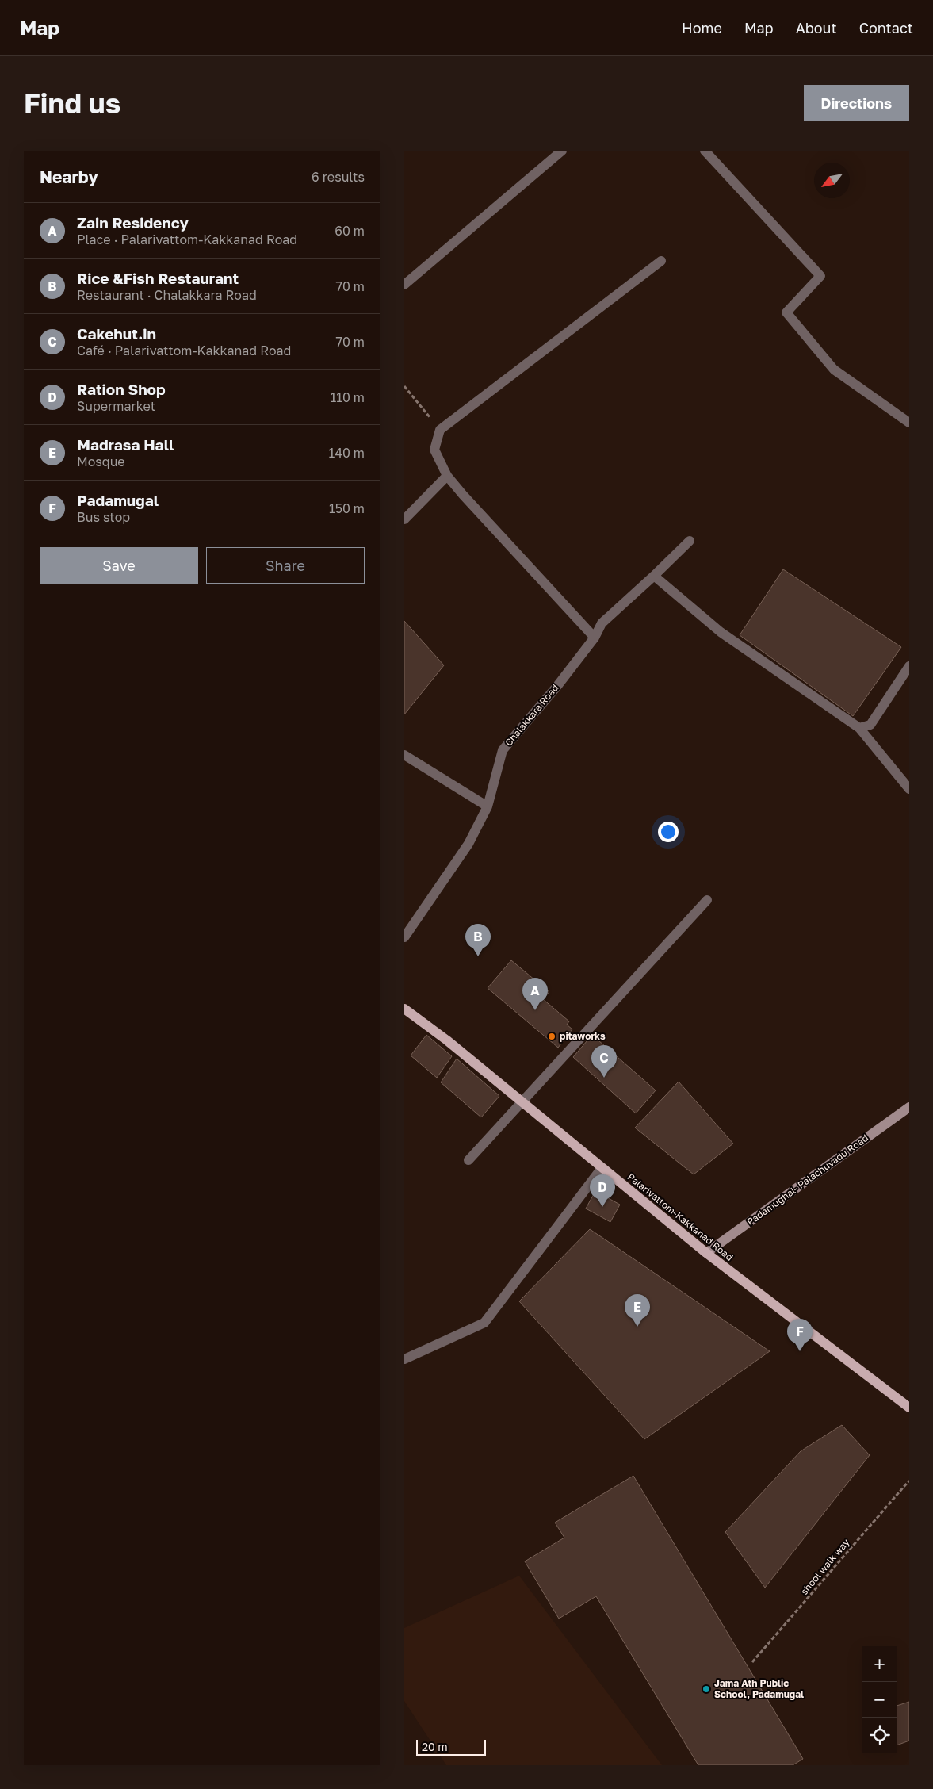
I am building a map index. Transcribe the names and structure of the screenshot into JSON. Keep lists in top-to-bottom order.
{
  "streets": {
    "main road": ["Padamughal- Palachuvadu Road", "Palarivattom-Kakkanad Road"],
    "street": ["Chalakkara Road"],
    "path": ["shool walk way"]
  },
  "crossings": [
    ["Padamughal- Palachuvadu Road", "Palarivattom-Kakkanad Road"]
  ],
  "places": ["pitaworks", "Jama Ath Public School, Padamugal"],
  "scale_bar": "20 m",
  "north": "bottom left",
  "page": {
    "header": "Map",
    "nav": [
      "Home",
      "Map",
      "About",
      "Contact"
    ],
    "buttons": [
      "Directions",
      ["Save", "Share"]
    ],
    "title": "Find us",
    "heading": ["Nearby", "6 results"],
    "list": [
      {
        "mark": "A",
        "name": "Zain Residency",
        "note": "Place · Palarivattom-Kakkanad Road",
        "value": "60 m"
      },
      {
        "mark": "B",
        "name": "Rice &Fish Restaurant",
        "note": "Restaurant · Chalakkara Road",
        "value": "70 m"
      },
      {
        "mark": "C",
        "name": "Cakehut.in",
        "note": "Café · Palarivattom-Kakkanad Road",
        "value": "70 m"
      },
      {
        "mark": "D",
        "name": "Ration Shop",
        "note": "Supermarket",
        "value": "110 m"
      },
      {
        "mark": "E",
        "name": "Madrasa Hall",
        "note": "Mosque",
        "value": "140 m"
      },
      {
        "mark": "F",
        "name": "Padamugal",
        "note": "Bus stop",
        "value": "150 m"
      }
    ],
    "pins": [
      "B",
      "A",
      "C",
      "D",
      "E",
      "F"
    ],
    "map_buttons": ["+", "−"],
    "scale": "20 m"
  }
}
